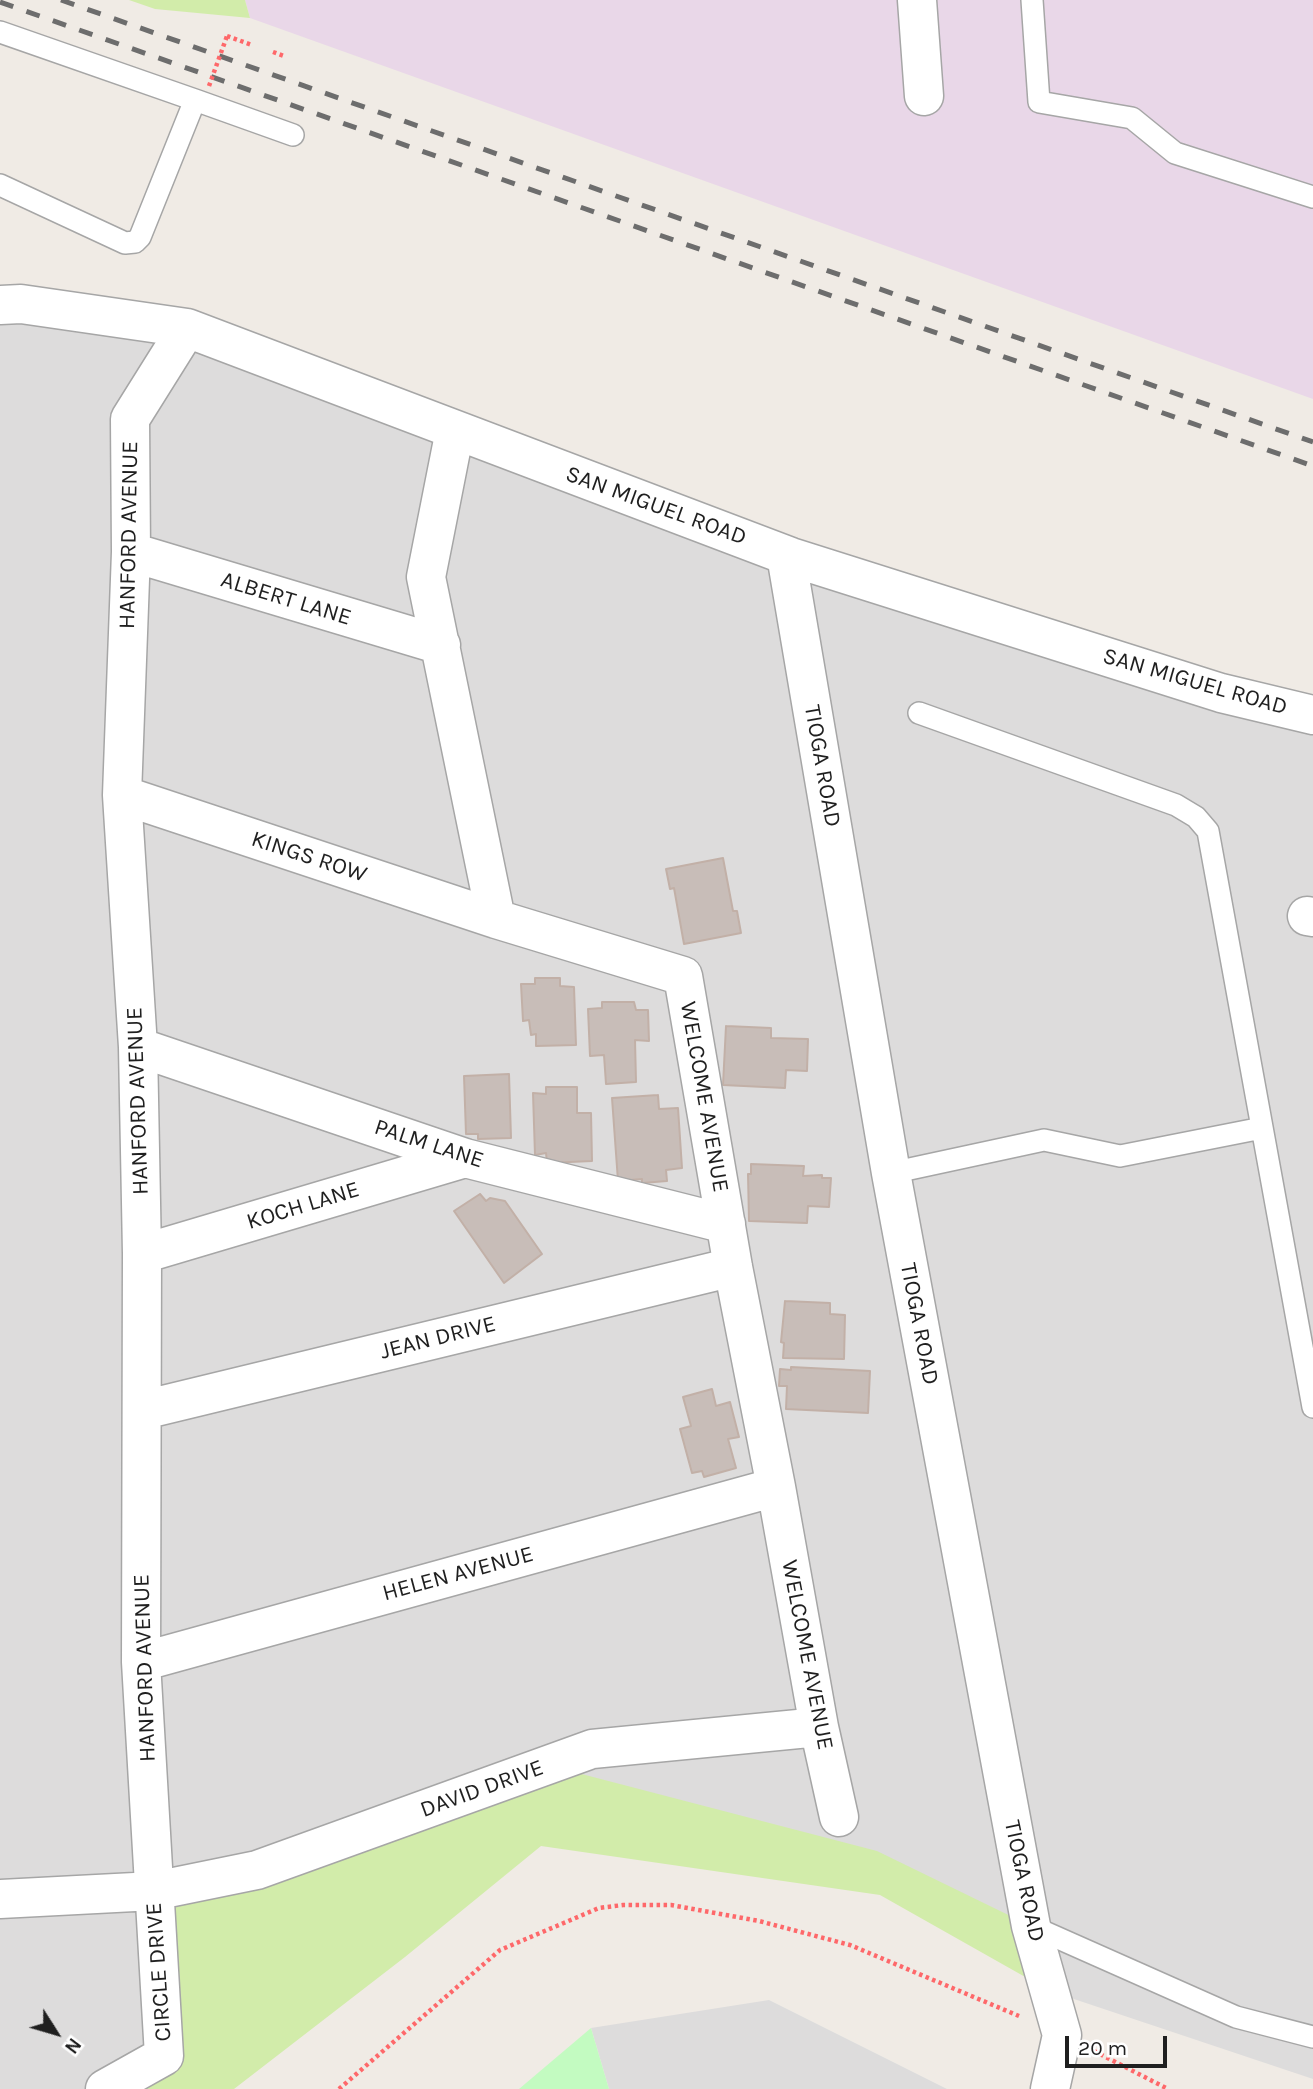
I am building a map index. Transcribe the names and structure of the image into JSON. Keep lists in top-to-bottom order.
{
  "streets": {
    "street": [
      "SAN MIGUEL ROAD",
      "HANFORD AVENUE",
      "ALBERT LANE",
      "TIOGA ROAD",
      "KINGS ROW",
      "WELCOME AVENUE",
      "PALM LANE",
      "KOCH LANE",
      "JEAN DRIVE",
      "HELEN AVENUE",
      "DAVID DRIVE",
      "CIRCLE DRIVE"
    ]
  },
  "crossings": [
    ["SAN MIGUEL ROAD", "HANFORD AVENUE"],
    ["SAN MIGUEL ROAD", "TIOGA ROAD"],
    ["HANFORD AVENUE", "ALBERT LANE"],
    ["HANFORD AVENUE", "KINGS ROW"],
    ["HANFORD AVENUE", "PALM LANE"],
    ["HANFORD AVENUE", "KOCH LANE"],
    ["HANFORD AVENUE", "JEAN DRIVE"],
    ["HANFORD AVENUE", "HELEN AVENUE"],
    ["HANFORD AVENUE", "DAVID DRIVE"],
    ["HANFORD AVENUE", "CIRCLE DRIVE"],
    ["KINGS ROW", "WELCOME AVENUE"],
    ["WELCOME AVENUE", "PALM LANE"],
    ["WELCOME AVENUE", "JEAN DRIVE"],
    ["WELCOME AVENUE", "HELEN AVENUE"],
    ["WELCOME AVENUE", "DAVID DRIVE"],
    ["PALM LANE", "KOCH LANE"],
    ["DAVID DRIVE", "CIRCLE DRIVE"]
  ],
  "scale_bar": "20 m",
  "north": "bottom right"
}
